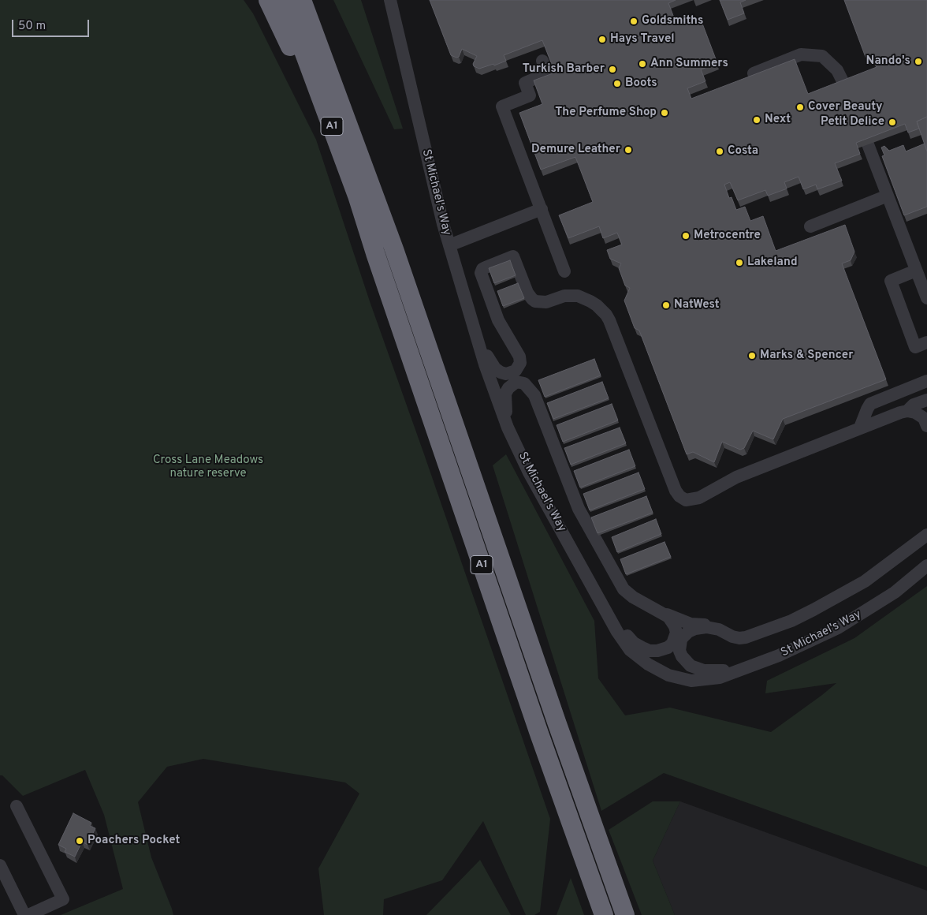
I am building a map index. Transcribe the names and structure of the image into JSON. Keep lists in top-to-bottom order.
{
  "streets": {
    "highway": ["A1"],
    "street": ["St Michael's Way"]
  },
  "parks": ["Cross Lane Meadows nature reserve"],
  "places": [
    "Goldsmiths",
    "Hays Travel",
    "Nando's",
    "Ann Summers",
    "Turkish Barber",
    "Boots",
    "Cover Beauty",
    "The Perfume Shop",
    "Next",
    "Petit Delice",
    "Demure Leather",
    "Costa",
    "Metrocentre",
    "Lakeland",
    "NatWest",
    "Marks & Spencer",
    "Poachers Pocket"
  ],
  "scale_bar": "50 m"
}
